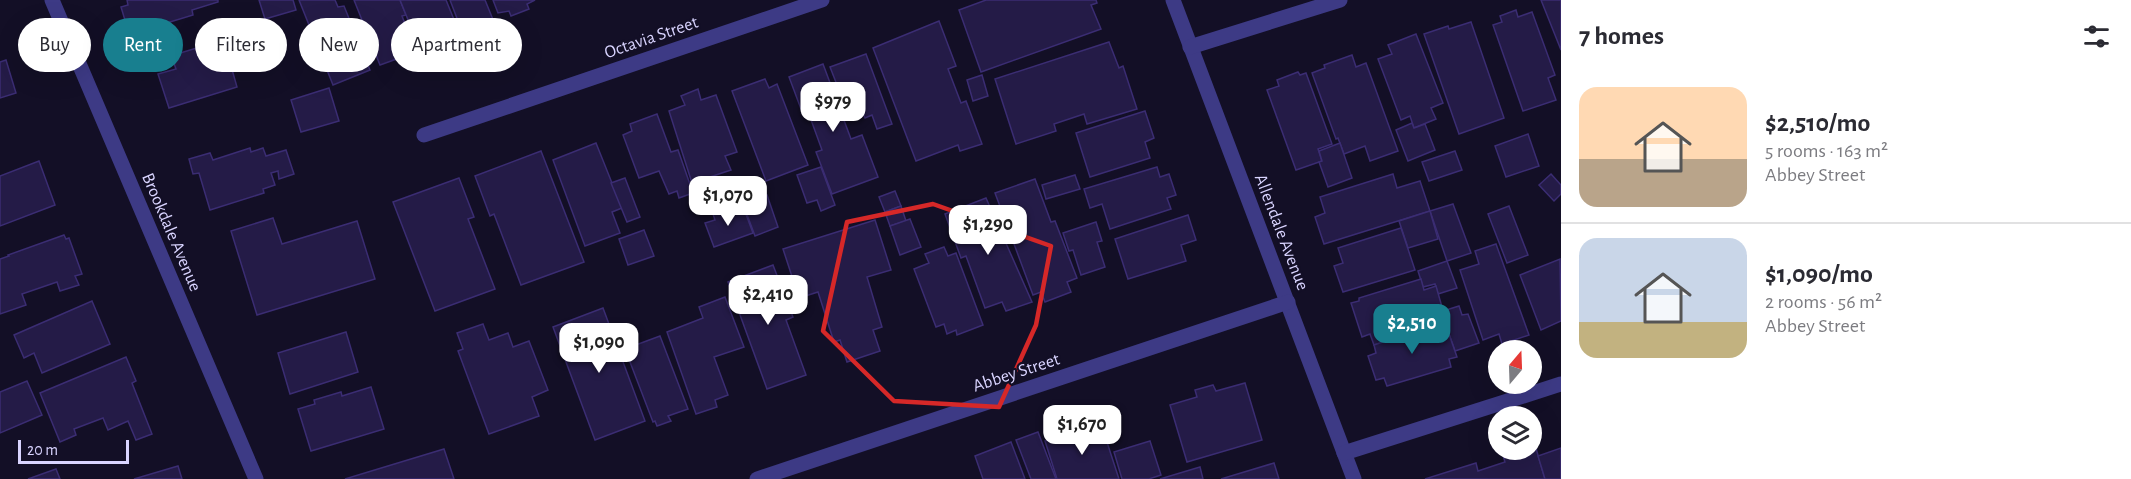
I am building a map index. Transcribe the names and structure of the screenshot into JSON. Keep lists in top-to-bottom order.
{
  "streets": {
    "street": [
      "Octavia Street",
      "Brookdale Avenue",
      "Allendale Avenue",
      "Abbey Street"
    ]
  },
  "crossings": [
    ["Allendale Avenue", "Abbey Street"]
  ],
  "scale_bar": "20 m",
  "north": "top",
  "page": {
    "heading": "7 homes",
    "chip": [
      "Buy",
      "Rent",
      "Filters",
      "New",
      "Apartment"
    ],
    "list": [
      {
        "name": "$2,510/mo",
        "note": "5 rooms · 163 m² · Abbey Street"
      },
      {
        "name": "$1,090/mo",
        "note": "2 rooms · 56 m² · Abbey Street"
      }
    ],
    "price": [
      "$979",
      "$1,070",
      "$1,290",
      "$2,410",
      "$2,510",
      "$1,090",
      "$1,670"
    ],
    "scale": "20 m"
  }
}
